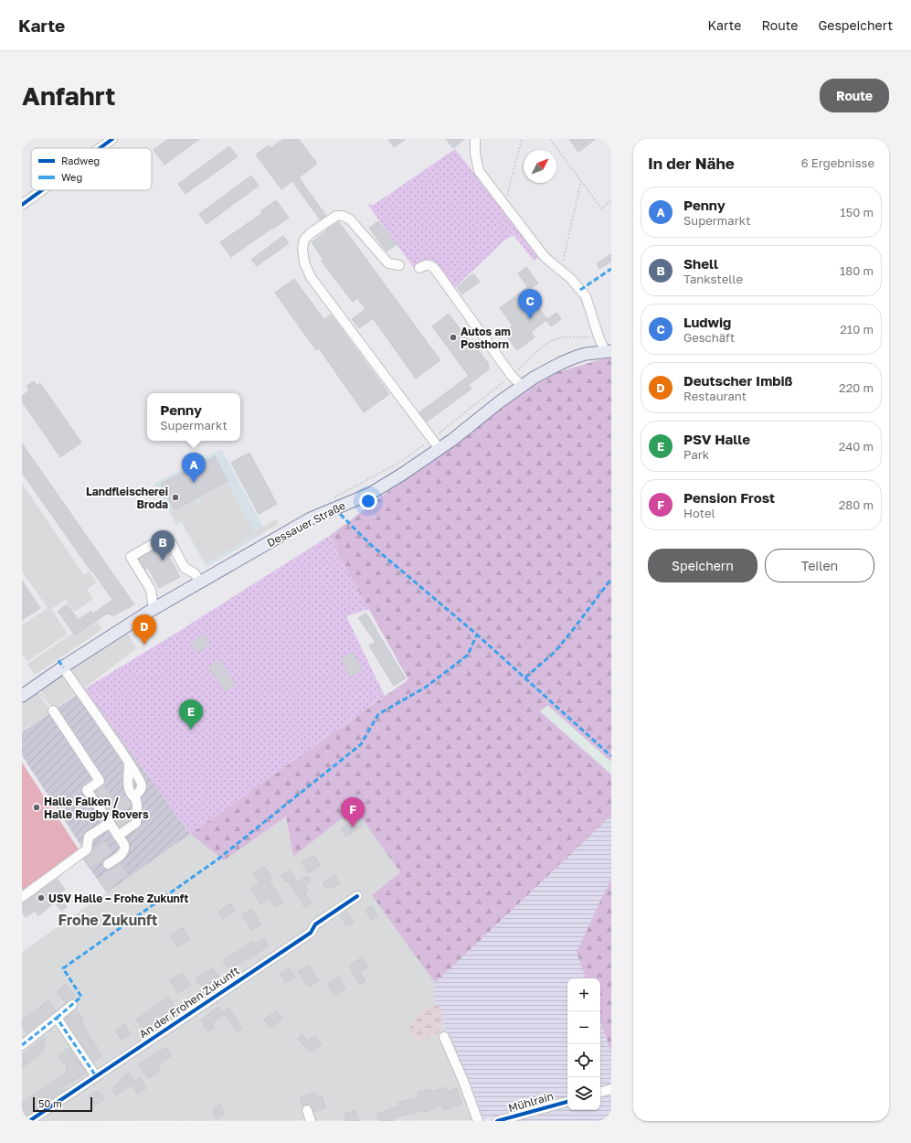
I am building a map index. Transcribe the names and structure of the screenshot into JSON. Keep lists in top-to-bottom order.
{
  "streets": {
    "main road": ["Dessauer Straße"],
    "street": ["An der Frohen Zukunft", "Mühlrain"]
  },
  "districts": ["Frohe Zukunft"],
  "places": [
    "Autos am Posthorn",
    "Landfleischerei Broda",
    "Halle Falken / Halle Rugby Rovers",
    "USV Halle – Frohe Zukunft"
  ],
  "legend": ["Radweg", "Weg"],
  "scale_bar": "50 m",
  "north": "top right",
  "page": {
    "header": "Karte",
    "nav": ["Karte", "Route", "Gespeichert"],
    "buttons": [
      "Route",
      ["Speichern", "Teilen"]
    ],
    "title": "Anfahrt",
    "heading": ["In der Nähe", "6 Ergebnisse"],
    "list": [
      {
        "mark": "A",
        "name": "Penny",
        "note": "Supermarkt",
        "value": "150 m"
      },
      {
        "mark": "B",
        "name": "Shell",
        "note": "Tankstelle",
        "value": "180 m"
      },
      {
        "mark": "C",
        "name": "Ludwig",
        "note": "Geschäft",
        "value": "210 m"
      },
      {
        "mark": "D",
        "name": "Deutscher Imbiß",
        "note": "Restaurant",
        "value": "220 m"
      },
      {
        "mark": "E",
        "name": "PSV Halle",
        "note": "Park",
        "value": "240 m"
      },
      {
        "mark": "F",
        "name": "Pension Frost",
        "note": "Hotel",
        "value": "280 m"
      }
    ],
    "pins": [
      "C",
      "A",
      "B",
      "D",
      "E",
      "F"
    ],
    "popup": ["Penny", "Supermarkt"],
    "map_buttons": ["+", "−"],
    "scale": "50 m"
  }
}
